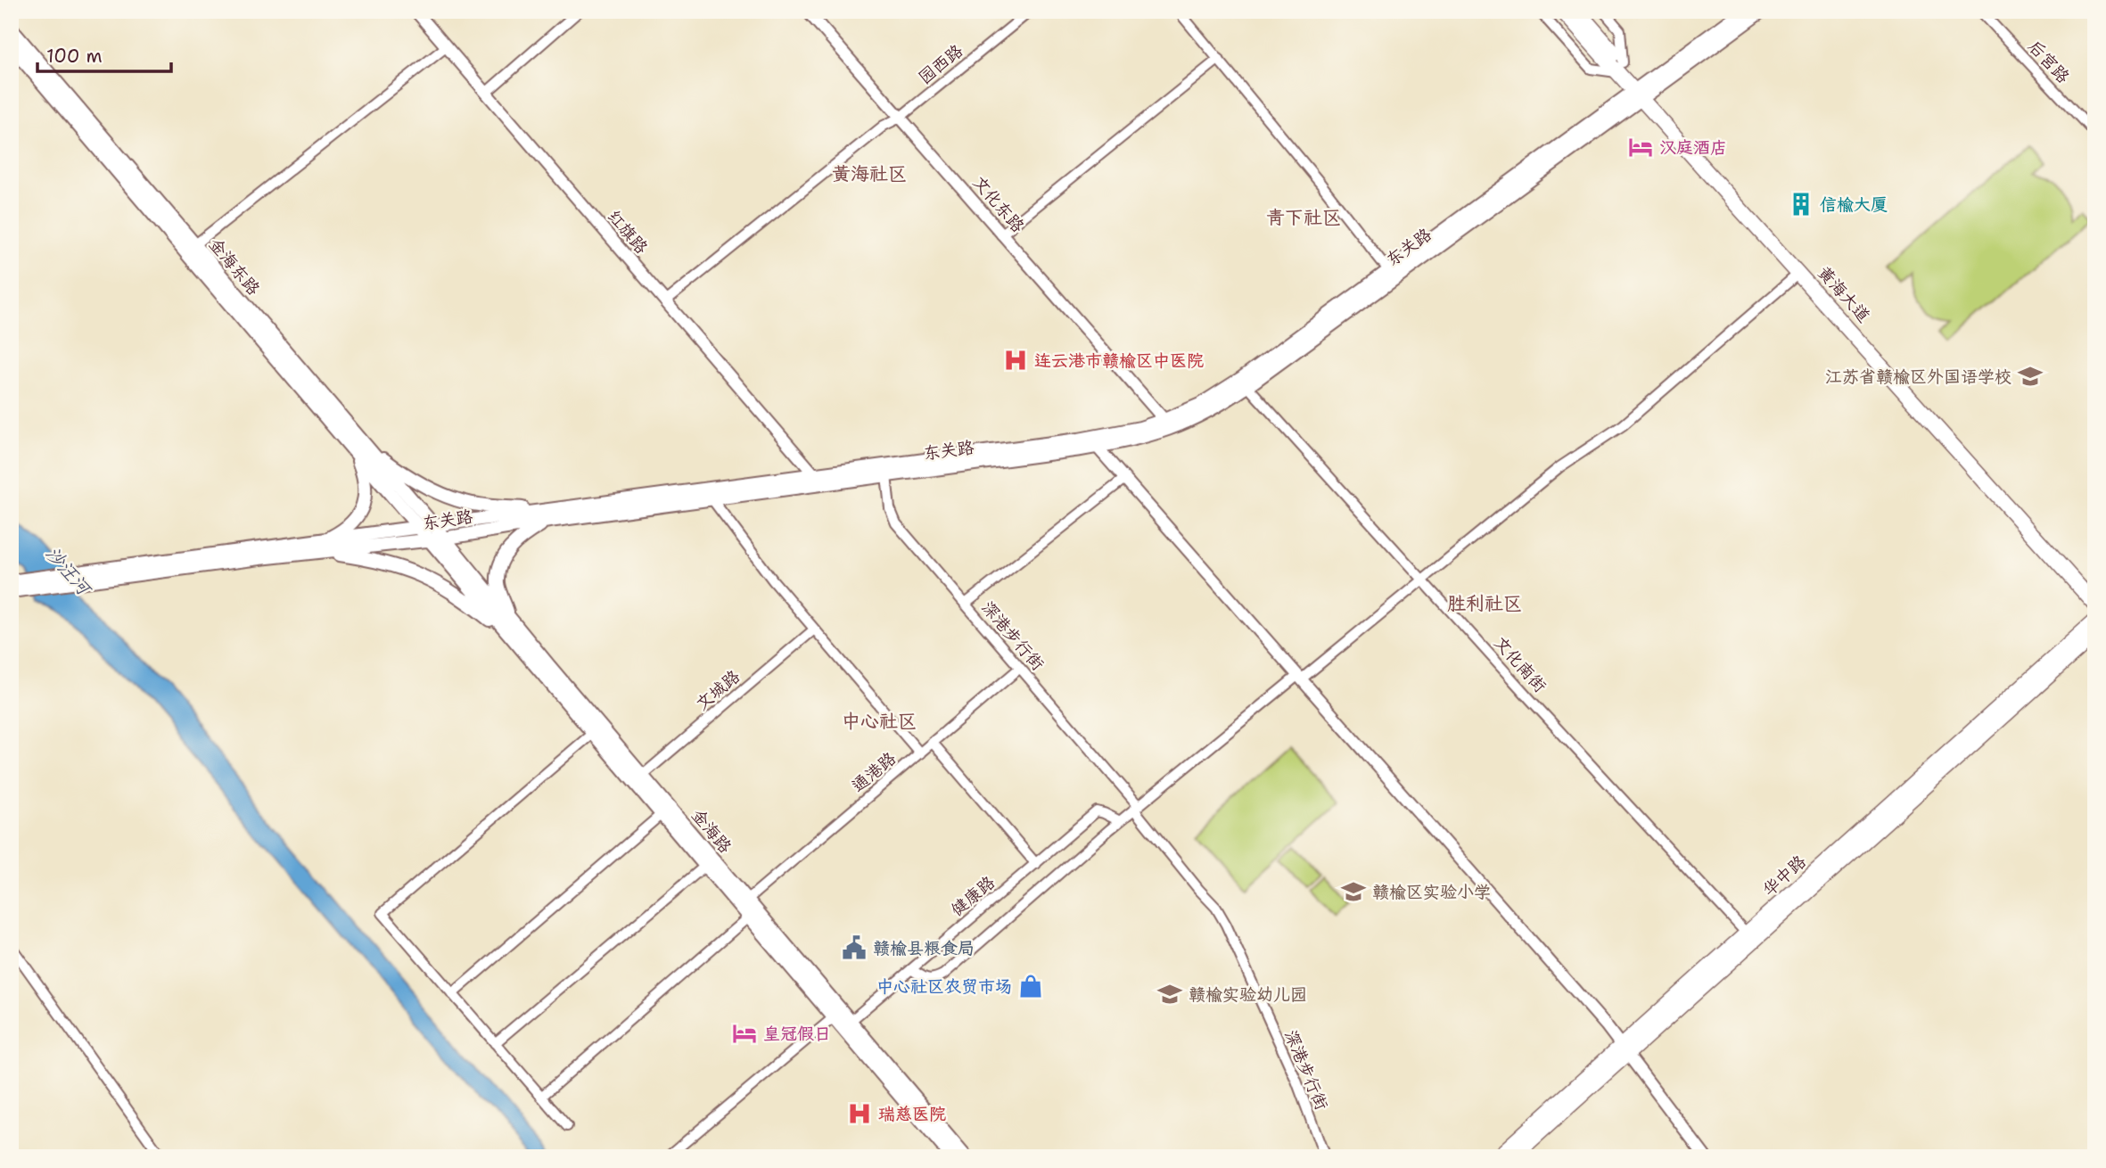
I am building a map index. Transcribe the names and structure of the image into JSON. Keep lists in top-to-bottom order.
{
  "streets": {
    "main road": [
      "东关路",
      "金海东路",
      "黄海大道",
      "金海路",
      "华中路"
    ],
    "street": [
      "后宫路",
      "园西路",
      "文化东路",
      "红旗路",
      "深港步行街",
      "文化南街",
      "文城路",
      "通港路",
      "健康路"
    ]
  },
  "crossings": [
    ["园西路", "文化东路"],
    ["园西路", "红旗路"],
    ["文化东路", "东关路"],
    ["红旗路", "东关路"],
    ["东关路", "金海东路"],
    ["东关路", "黄海大道"],
    ["东关路", "深港步行街"],
    ["东关路", "文化南街"],
    ["东关路", "金海路"],
    ["金海东路", "金海路"],
    ["深港步行街", "通港路"],
    ["文化南街", "华中路"],
    ["文城路", "金海路"],
    ["通港路", "金海路"],
    ["金海路", "健康路"]
  ],
  "districts": [
    "黄海社区",
    "青下社区",
    "胜利社区",
    "中心社区"
  ],
  "water": ["沙汪河"],
  "places": {
    "hotel": ["汉庭酒店", "皇冠假日"],
    "building": ["信榆大厦"],
    "hospital": ["连云港市赣榆区中医院", "瑞慈医院"],
    "school or university": ["江苏省赣榆区外国语学校", "赣榆区实验小学", "赣榆实验幼儿园"],
    "public building": ["赣榆县粮食局"],
    "shop": ["中心社区农贸市场"]
  },
  "scale_bar": "100 m"
}
